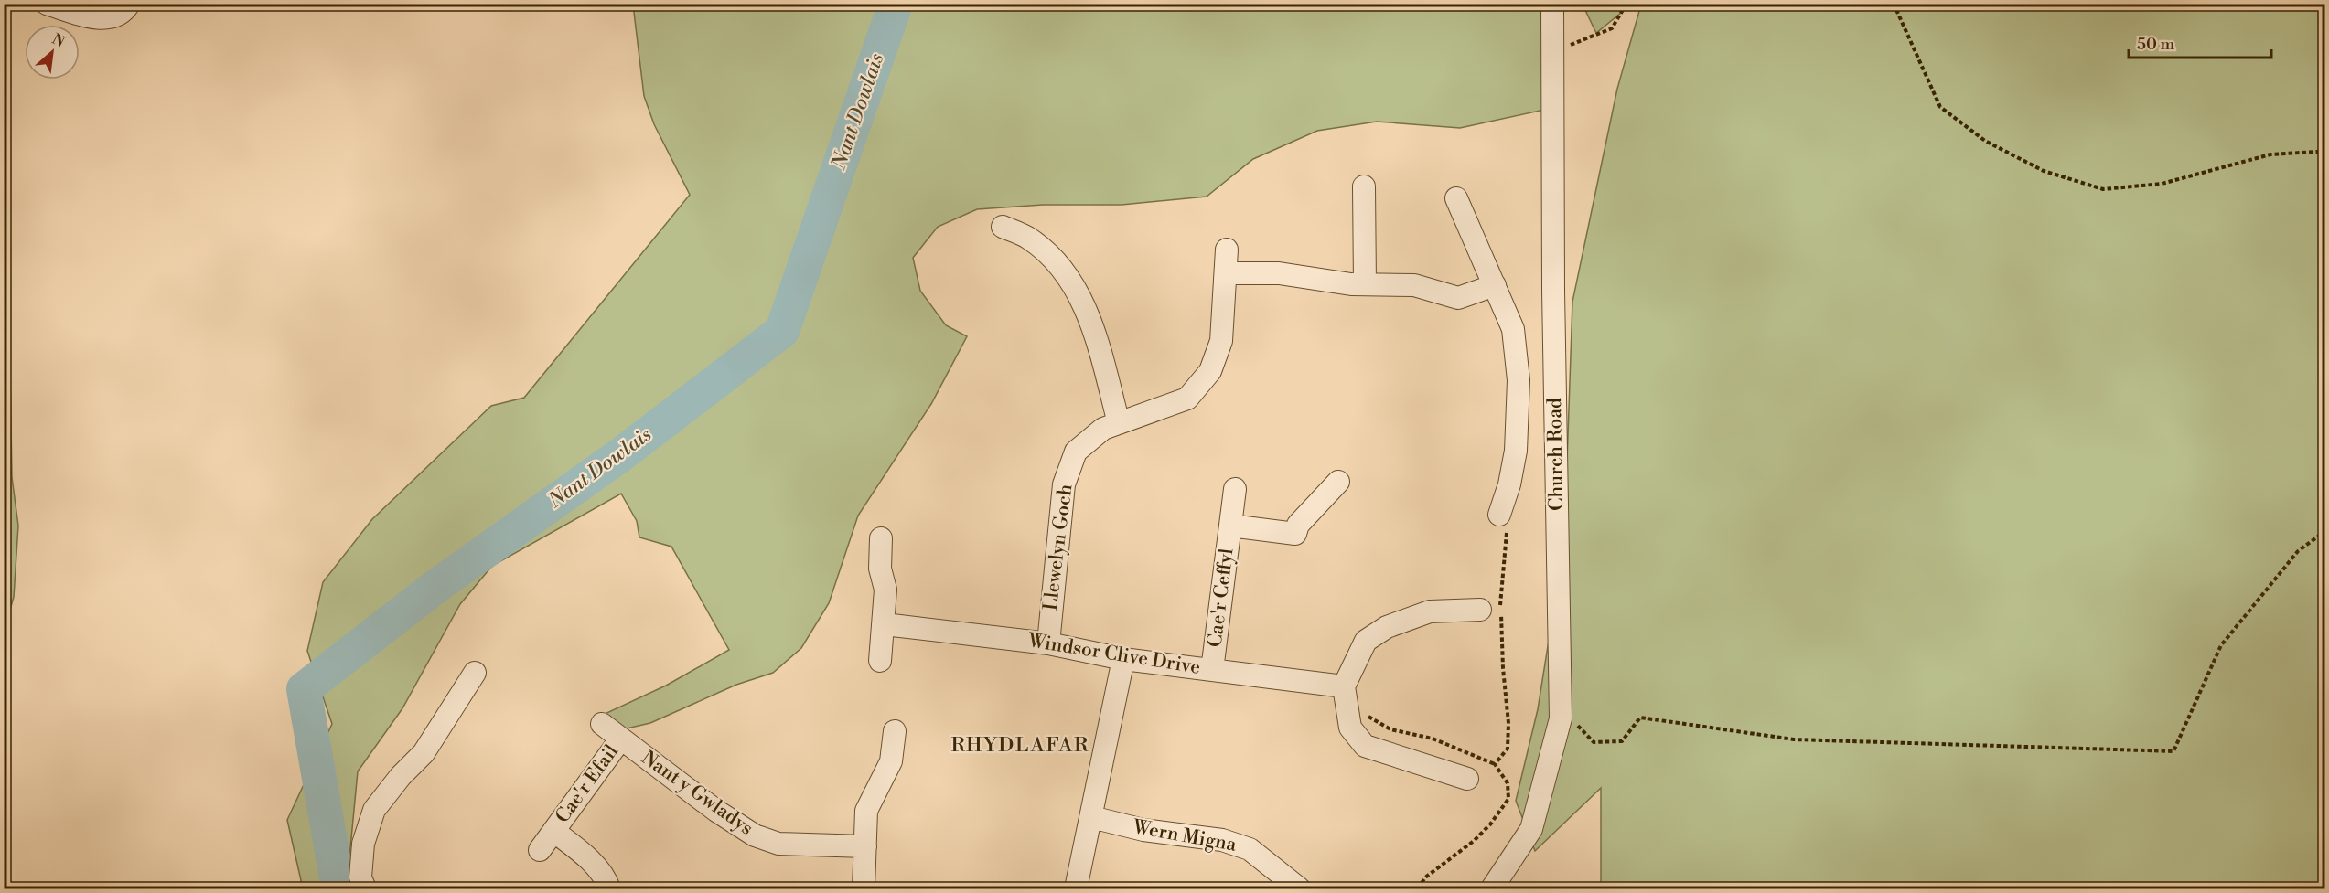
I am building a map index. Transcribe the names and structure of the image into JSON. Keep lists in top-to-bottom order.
{
  "streets": {
    "street": [
      "Church Road",
      "Llewelyn Goch",
      "Cae'r Ceffyl",
      "Windsor Clive Drive",
      "Cae'r Efail",
      "Nant y Gwladys",
      "Wern Migna"
    ]
  },
  "crossings": [
    ["Llewelyn Goch", "Windsor Clive Drive"],
    ["Cae'r Ceffyl", "Windsor Clive Drive"],
    ["Cae'r Efail", "Nant y Gwladys"]
  ],
  "districts": ["RHYDLAFAR"],
  "water": ["Nant Dowlais"],
  "scale_bar": "50 m",
  "north": "top right"
}
